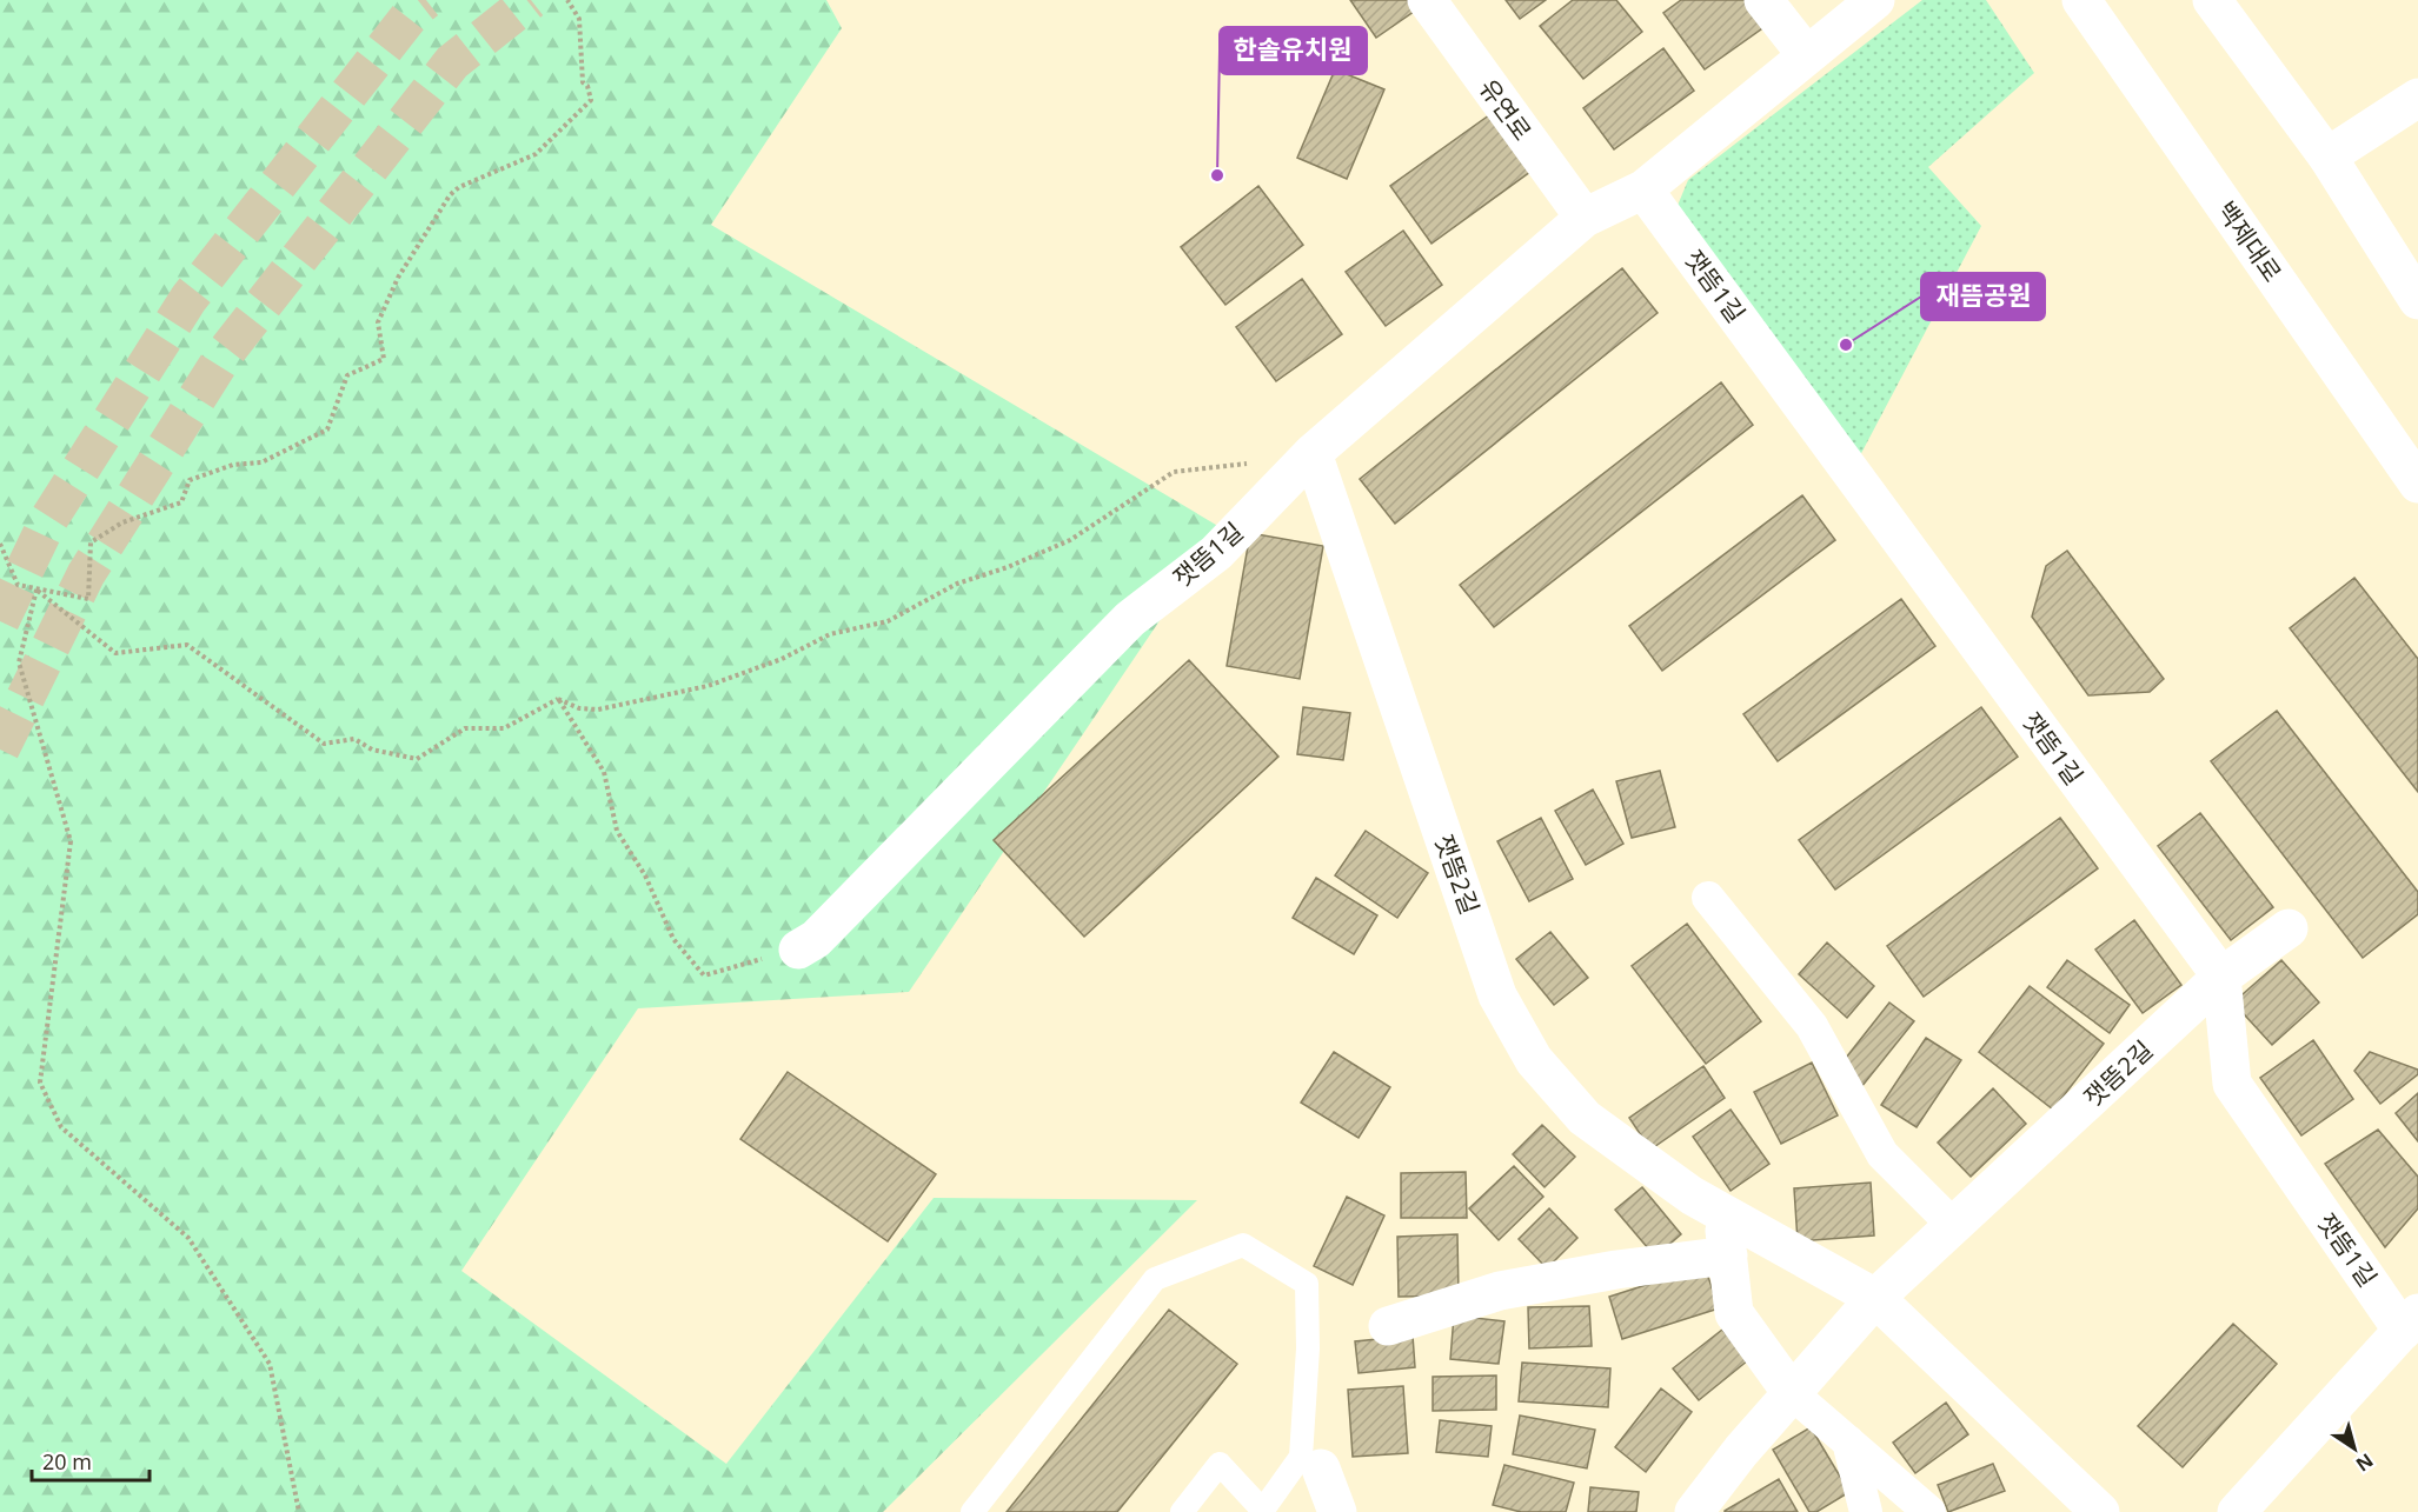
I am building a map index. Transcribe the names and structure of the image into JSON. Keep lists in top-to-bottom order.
{
  "streets": {
    "street": [
      "유연로",
      "백제대로",
      "잿뜸1길",
      "잿뜸2길"
    ]
  },
  "crossings": [
    ["유연로", "잿뜸1길"],
    ["잿뜸1길", "잿뜸2길"]
  ],
  "places": ["한솔유치원", "재뜸공원"],
  "scale_bar": "20 m",
  "north": "bottom right"
}
